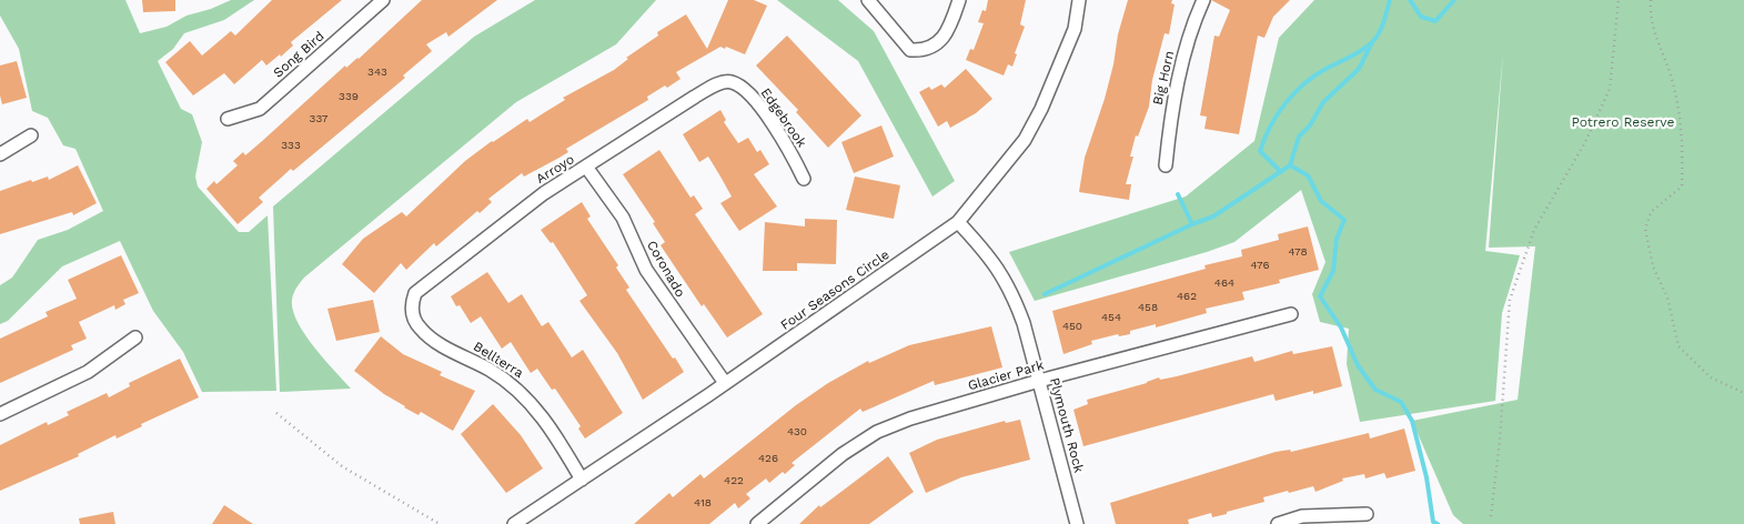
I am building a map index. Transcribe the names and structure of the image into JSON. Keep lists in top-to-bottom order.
{
  "streets": {
    "street": [
      "Song Bird",
      "Big Horn",
      "Edgebrook",
      "Arroyo",
      "Coronado",
      "Four Seasons Circle",
      "Bellterra",
      "Glacier Park",
      "Plymouth Rock"
    ]
  },
  "crossings": [
    ["Edgebrook", "Arroyo"],
    ["Arroyo", "Coronado"],
    ["Arroyo", "Bellterra"],
    ["Coronado", "Four Seasons Circle"],
    ["Four Seasons Circle", "Bellterra"],
    ["Four Seasons Circle", "Plymouth Rock"],
    ["Glacier Park", "Plymouth Rock"]
  ],
  "parks": ["Potrero Reserve"],
  "house_numbers": [
    "343",
    "339",
    "337",
    "333",
    "478",
    "476",
    "464",
    "462",
    "458",
    "454",
    "450",
    "430",
    "426",
    "422",
    "418"
  ]
}
